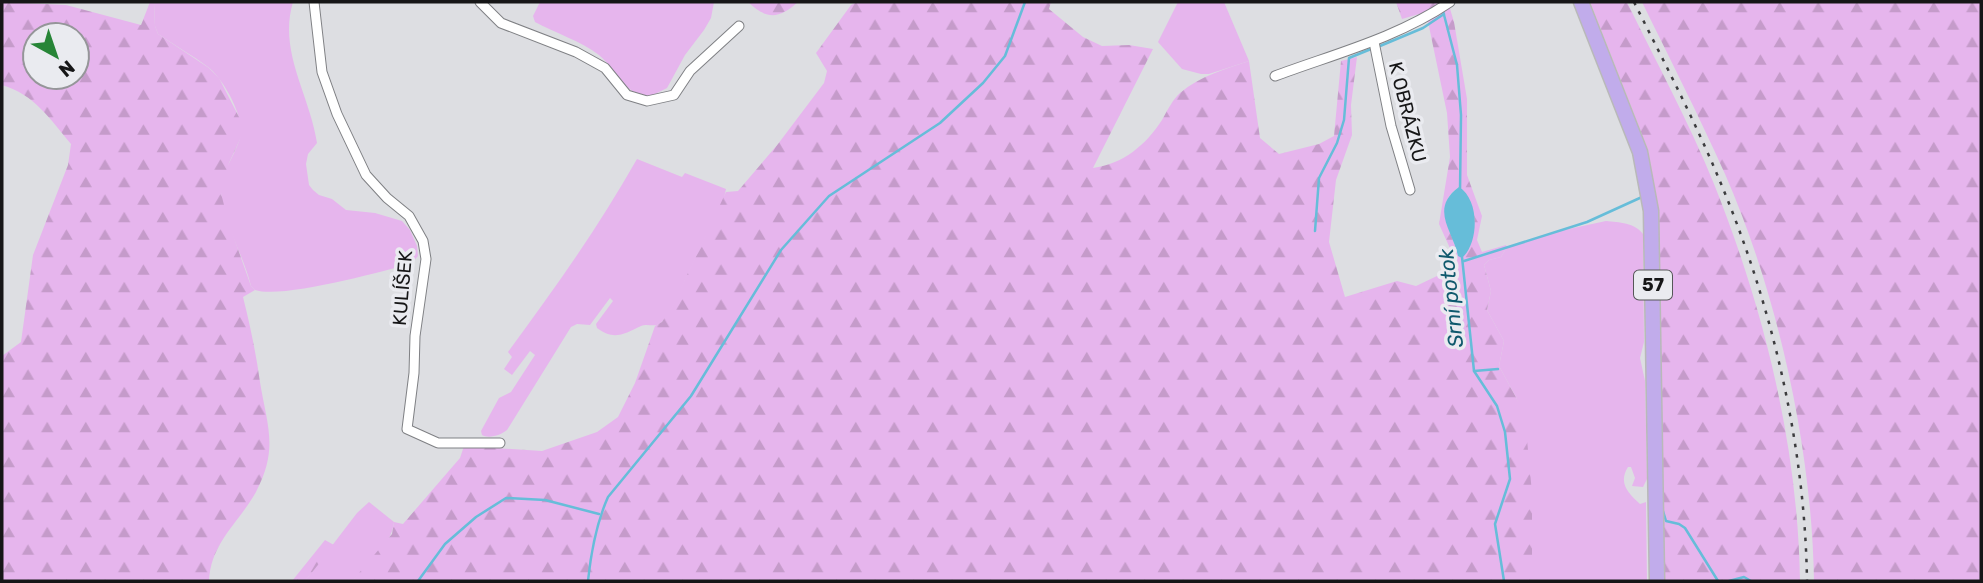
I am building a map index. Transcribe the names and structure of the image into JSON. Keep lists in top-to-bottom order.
{
  "streets": {
    "main road": ["57"],
    "street": ["K OBRÁZKU", "KULÍŠEK"]
  },
  "water": ["Srní potok"],
  "north": "bottom right"
}
